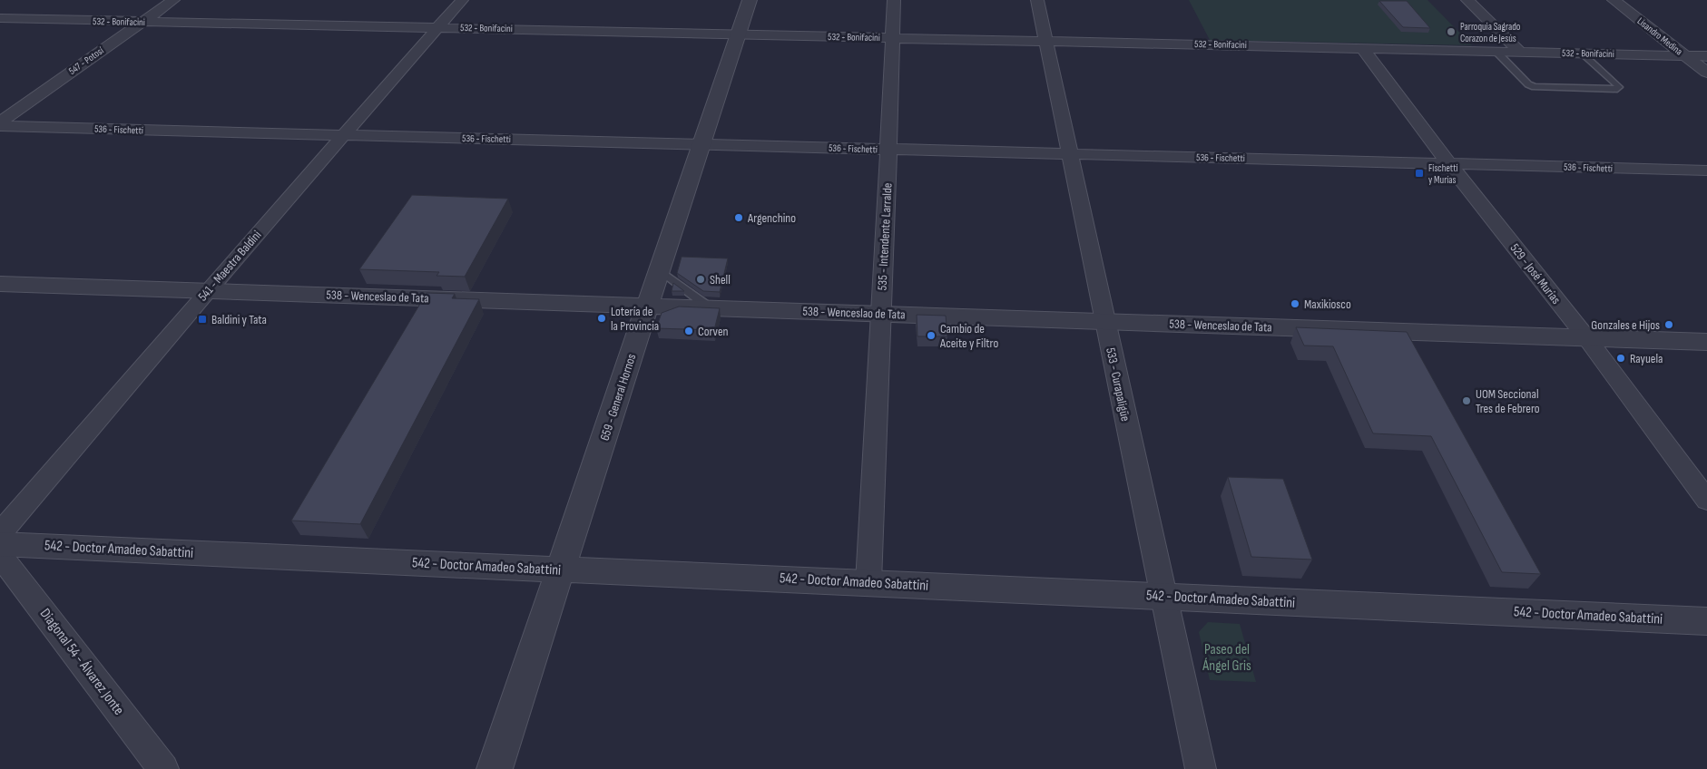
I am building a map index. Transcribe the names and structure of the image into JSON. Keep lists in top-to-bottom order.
{
  "streets": {
    "street": [
      "532 - Bonifacini",
      "Lisandro Medina",
      "547 - Potosí",
      "536 - Fischetti",
      "535 - Intendente Larralde",
      "541 - Maestra Baldini",
      "529 - José Murías",
      "538 - Wenceslao de Tata",
      "533 - Curapaligüe",
      "659 - General Hornos",
      "542 - Doctor Amadeo Sabattini",
      "Diagonal 54 - Álvarez Jonte"
    ]
  },
  "crossings": [
    ["532 - Bonifacini", "Lisandro Medina"],
    ["532 - Bonifacini", "547 - Potosí"],
    ["532 - Bonifacini", "535 - Intendente Larralde"],
    ["532 - Bonifacini", "541 - Maestra Baldini"],
    ["532 - Bonifacini", "529 - José Murías"],
    ["532 - Bonifacini", "533 - Curapaligüe"],
    ["532 - Bonifacini", "659 - General Hornos"],
    ["547 - Potosí", "536 - Fischetti"],
    ["536 - Fischetti", "535 - Intendente Larralde"],
    ["536 - Fischetti", "541 - Maestra Baldini"],
    ["536 - Fischetti", "529 - José Murías"],
    ["536 - Fischetti", "533 - Curapaligüe"],
    ["536 - Fischetti", "659 - General Hornos"],
    ["535 - Intendente Larralde", "538 - Wenceslao de Tata"],
    ["535 - Intendente Larralde", "542 - Doctor Amadeo Sabattini"],
    ["541 - Maestra Baldini", "538 - Wenceslao de Tata"],
    ["529 - José Murías", "538 - Wenceslao de Tata"],
    ["538 - Wenceslao de Tata", "533 - Curapaligüe"],
    ["538 - Wenceslao de Tata", "659 - General Hornos"],
    ["533 - Curapaligüe", "542 - Doctor Amadeo Sabattini"],
    ["659 - General Hornos", "542 - Doctor Amadeo Sabattini"]
  ],
  "parks": ["Paseo del Ángel Gris"],
  "places": {
    "other": [
      "Parroquia Sagrado Corazon de Jesús",
      "Argenchino",
      "Shell",
      "Maxikiosco",
      "Lotería de la Provincia",
      "Gonzales e Hijos",
      "Corven",
      "Cambio de Aceite y Filtro",
      "Rayuela",
      "UOM Seccional Tres de Febrero"
    ],
    "transit": ["Fischetti y Murías", "Baldini y Tata"]
  }
}
